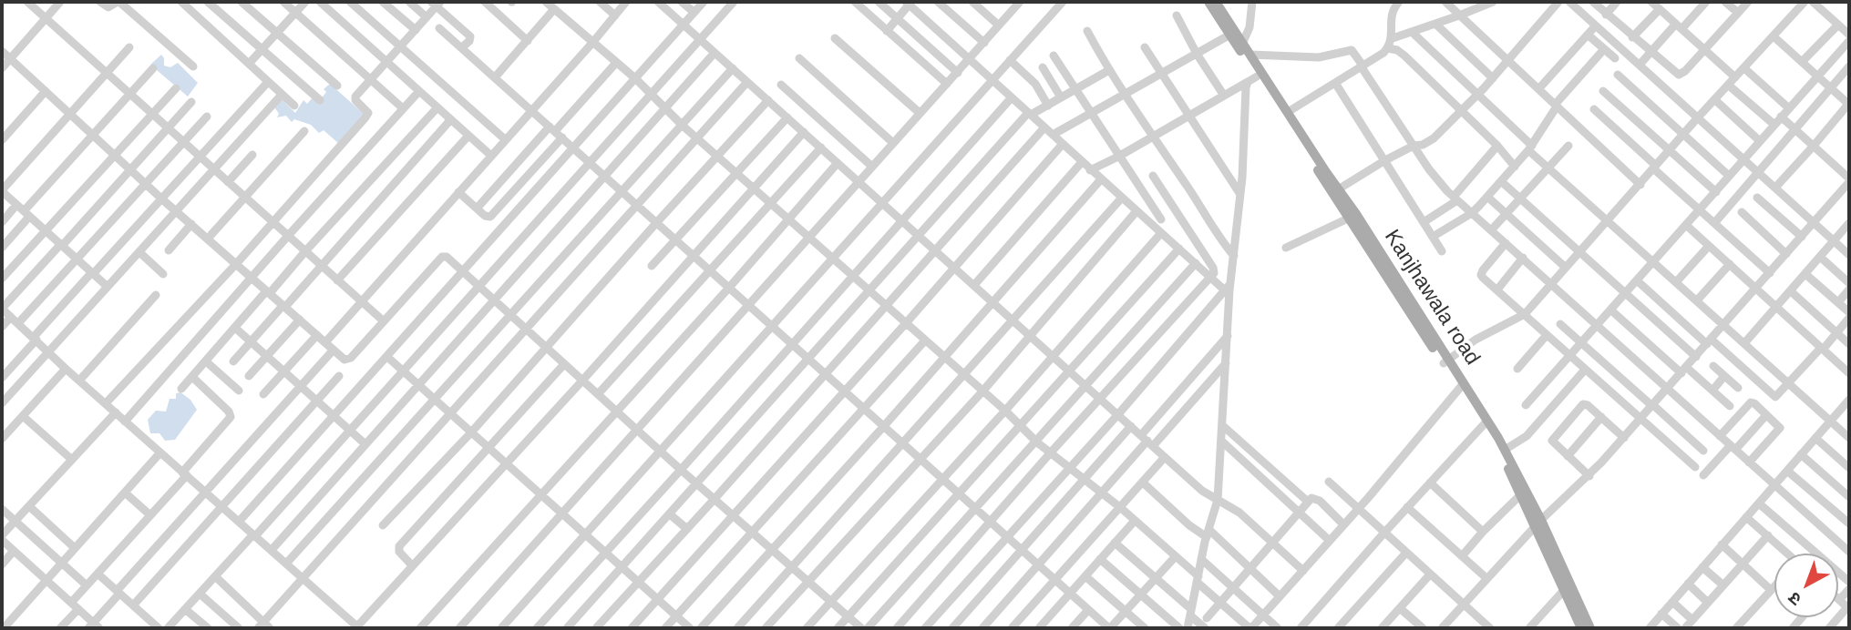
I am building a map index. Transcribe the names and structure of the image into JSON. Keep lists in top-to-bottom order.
{
  "streets": {
    "main road": ["Kanjhawala road"]
  },
  "north": "bottom left"
}
